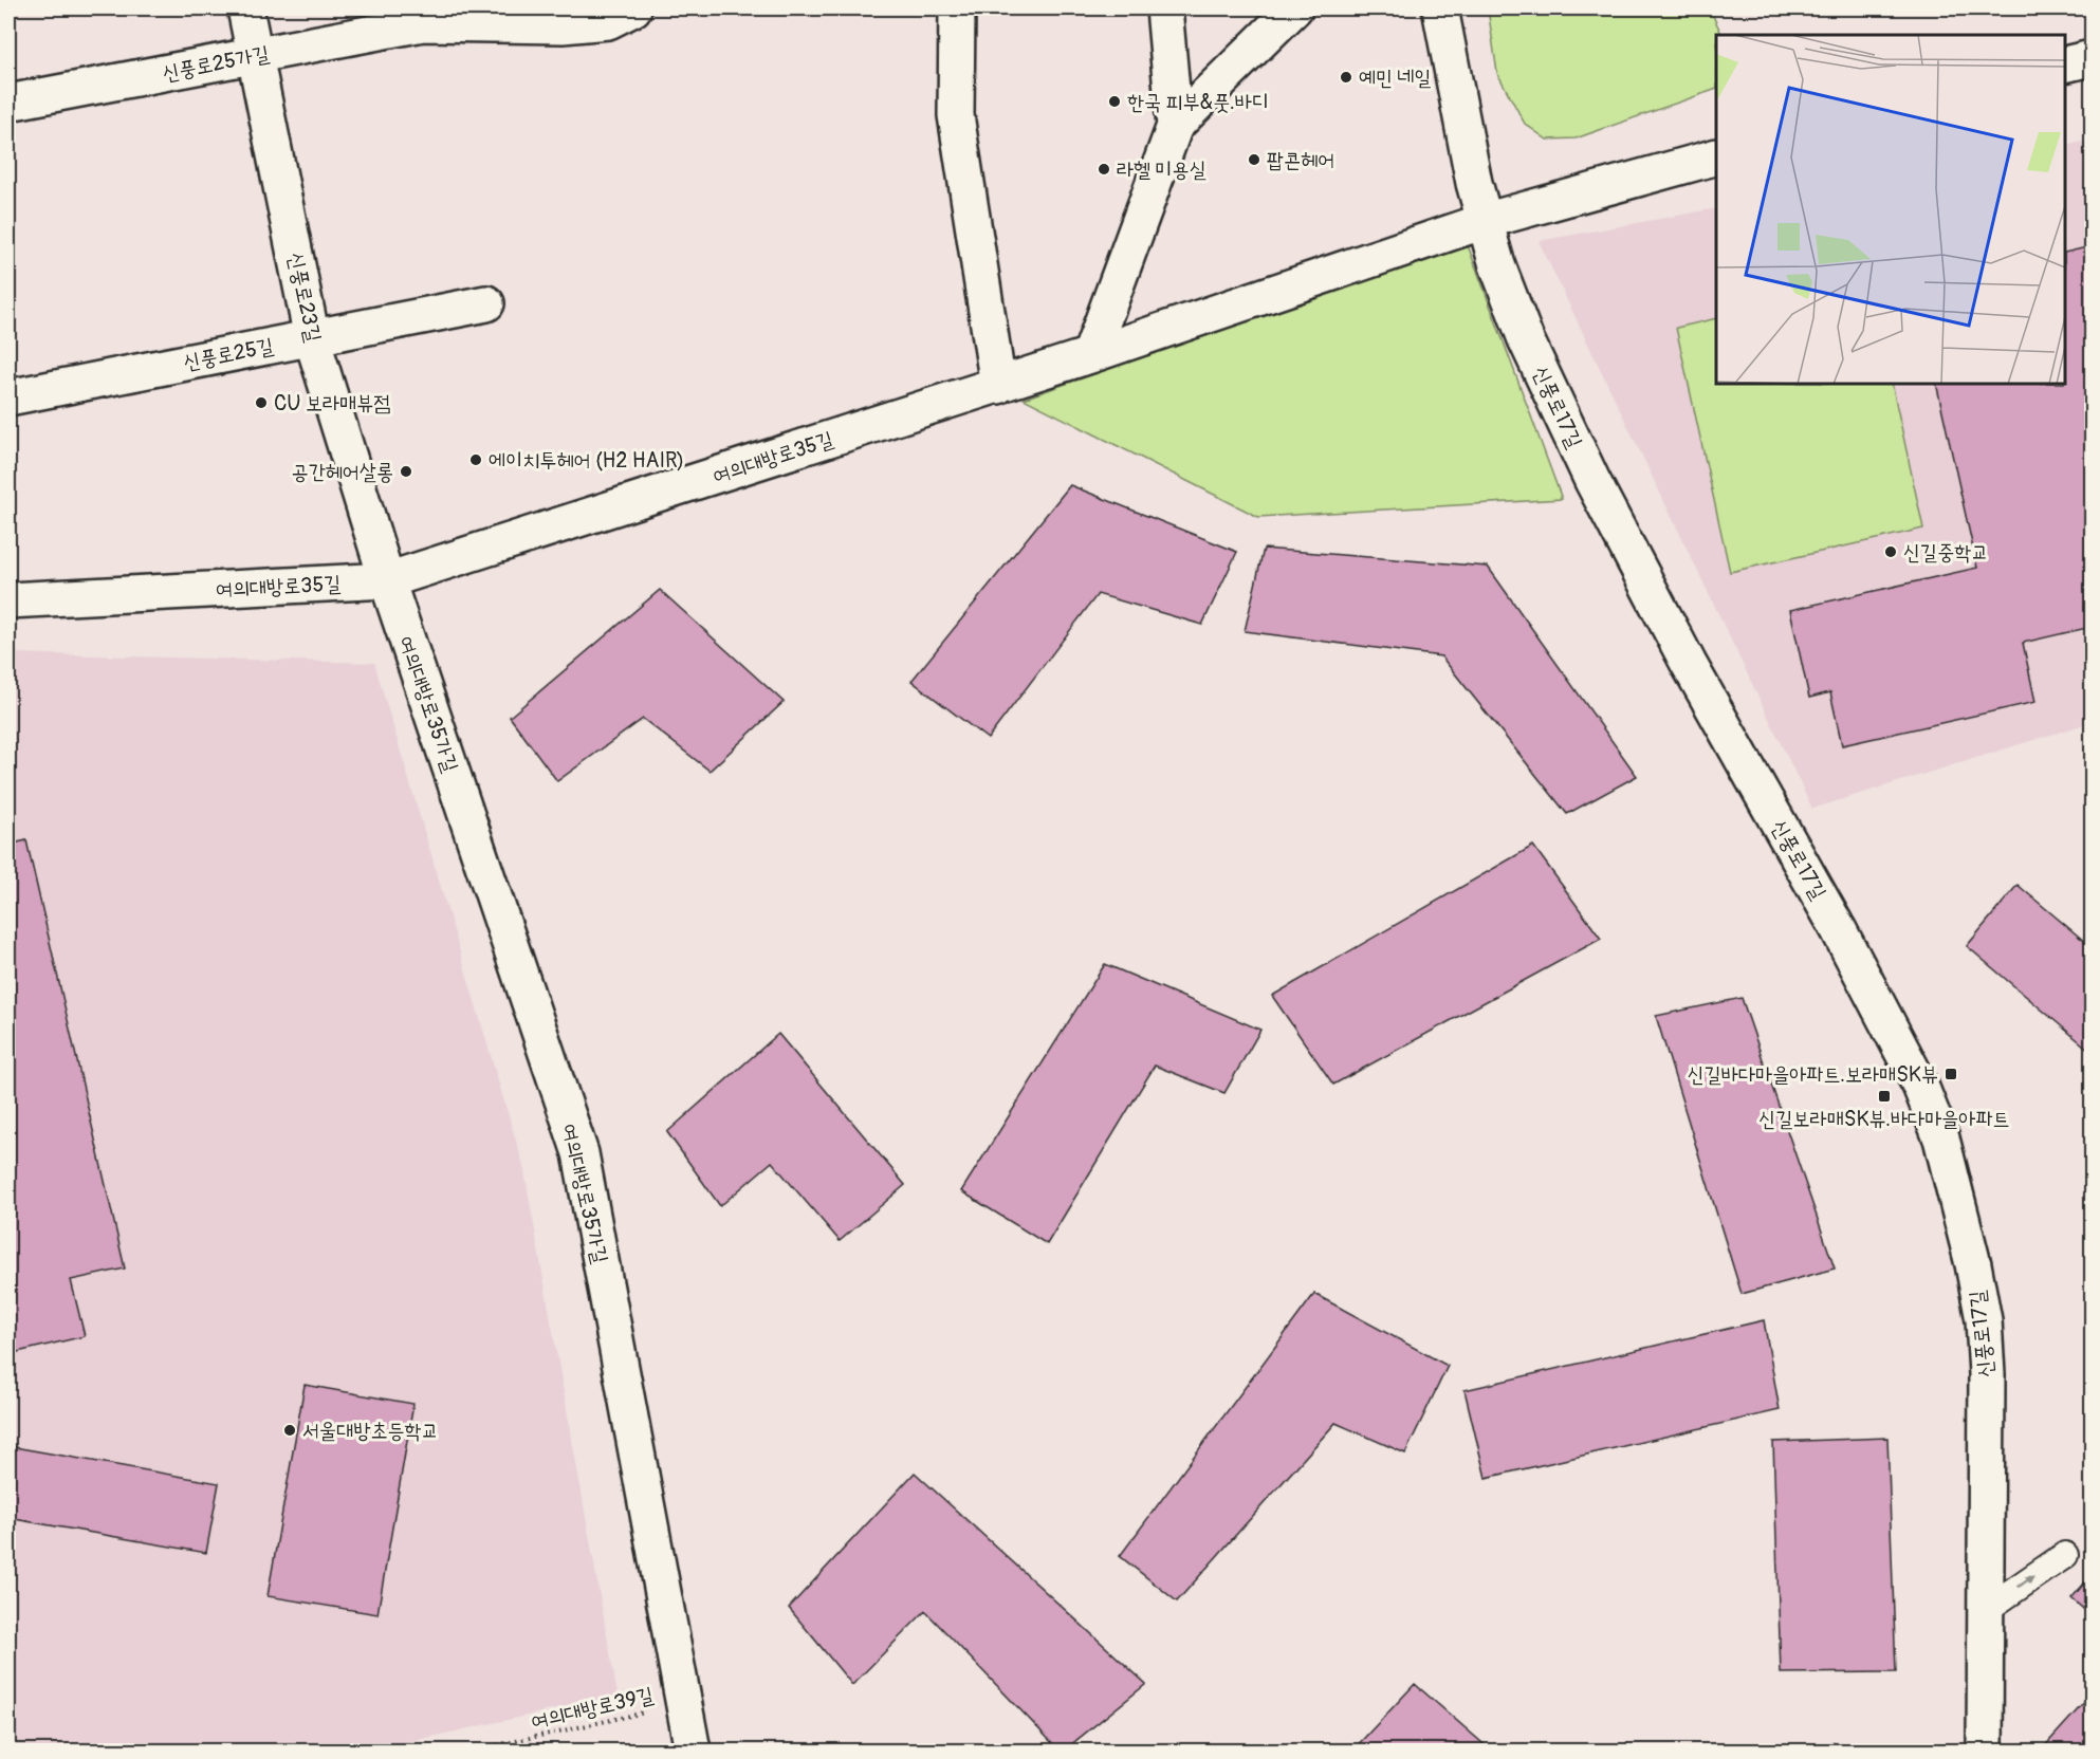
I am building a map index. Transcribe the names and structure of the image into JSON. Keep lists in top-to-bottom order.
{
  "streets": {
    "street": [
      "신풍로25가길",
      "신풍로23길",
      "신풍로25길",
      "신풍로17길",
      "여의대방로35길",
      "여의대방로35가길"
    ],
    "path": ["여의대방로39길"]
  },
  "crossings": [
    ["신풍로25가길", "신풍로23길"],
    ["신풍로23길", "신풍로25길"],
    ["신풍로23길", "여의대방로35길"],
    ["신풍로23길", "여의대방로35가길"],
    ["신풍로17길", "여의대방로35길"],
    ["여의대방로35길", "여의대방로35가길"],
    ["여의대방로35가길", "여의대방로39길"]
  ],
  "places": {
    "other": [
      "예민 네일",
      "한국 피부&풋.바디",
      "팝콘헤어",
      "라헬 미용실",
      "CU 보라매뷰점",
      "에이치투헤어 (H2 HAIR)",
      "공간헤어살롱",
      "신길중학교",
      "서울대방초등학교"
    ],
    "transit": ["신길바다마을아파트.보라매SK뷰", "신길보라매SK뷰.바다마을아파트"]
  }
}
